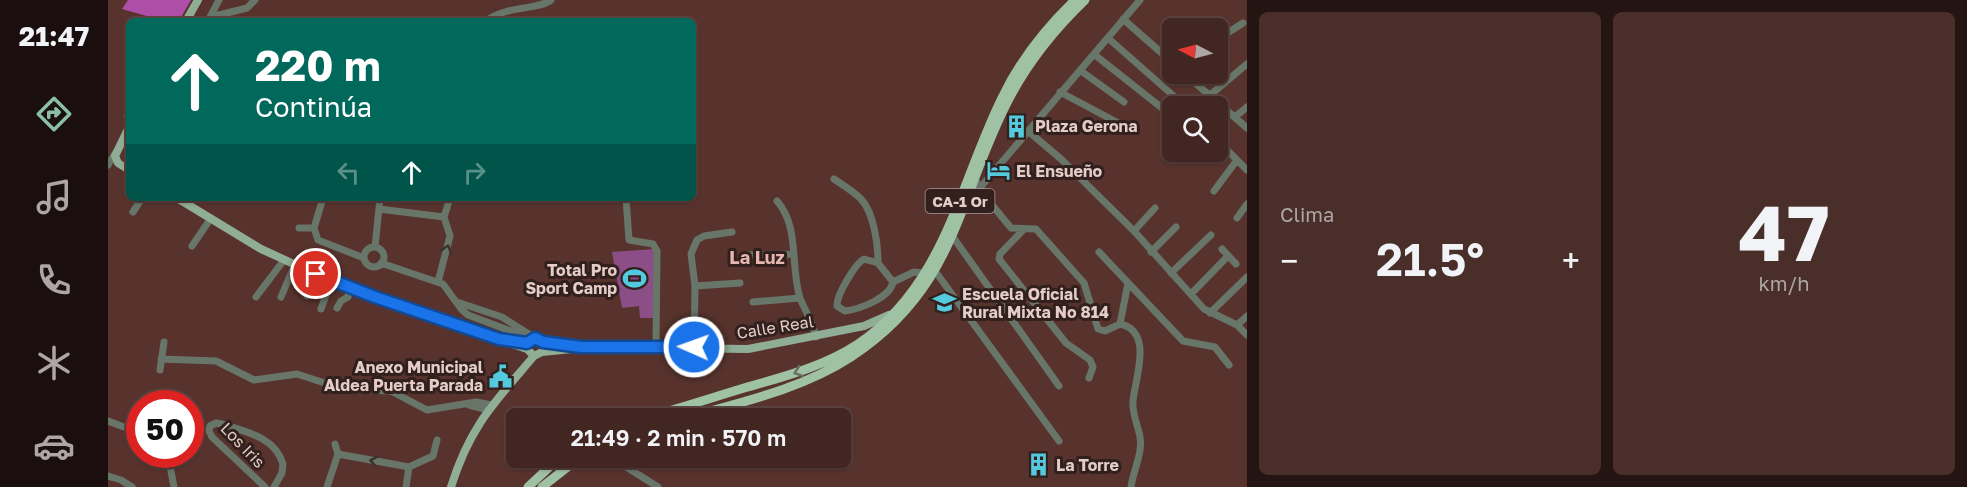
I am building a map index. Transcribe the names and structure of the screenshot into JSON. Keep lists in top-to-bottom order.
{
  "streets": {
    "highway": ["CA-1 Or"],
    "main road": ["Calle Real"],
    "street": ["Los Iris"]
  },
  "crossings": [
    ["CA-1 Or", "Calle Real"]
  ],
  "districts": ["La Luz"],
  "places": {
    "building": ["Plaza Gerona", "La Torre"],
    "hotel": ["El Ensueño"],
    "sports": ["Total Pro Sport Camp"],
    "school or university": ["Escuela Oficial Rural Mixta No 814"],
    "public building": ["Anexo Municipal Aldea Puerta Parada"]
  },
  "north": "left",
  "page": {
    "tabs": "21:47",
    "tile": [
      "Clima",
      ["47", "km/h"]
    ],
    "turn": ["220 m", "Continúa"],
    "heat": ["−", "21.5°", "+"],
    "limit": "50",
    "trip": "21:49 · 2 min · 570 m"
  }
}
